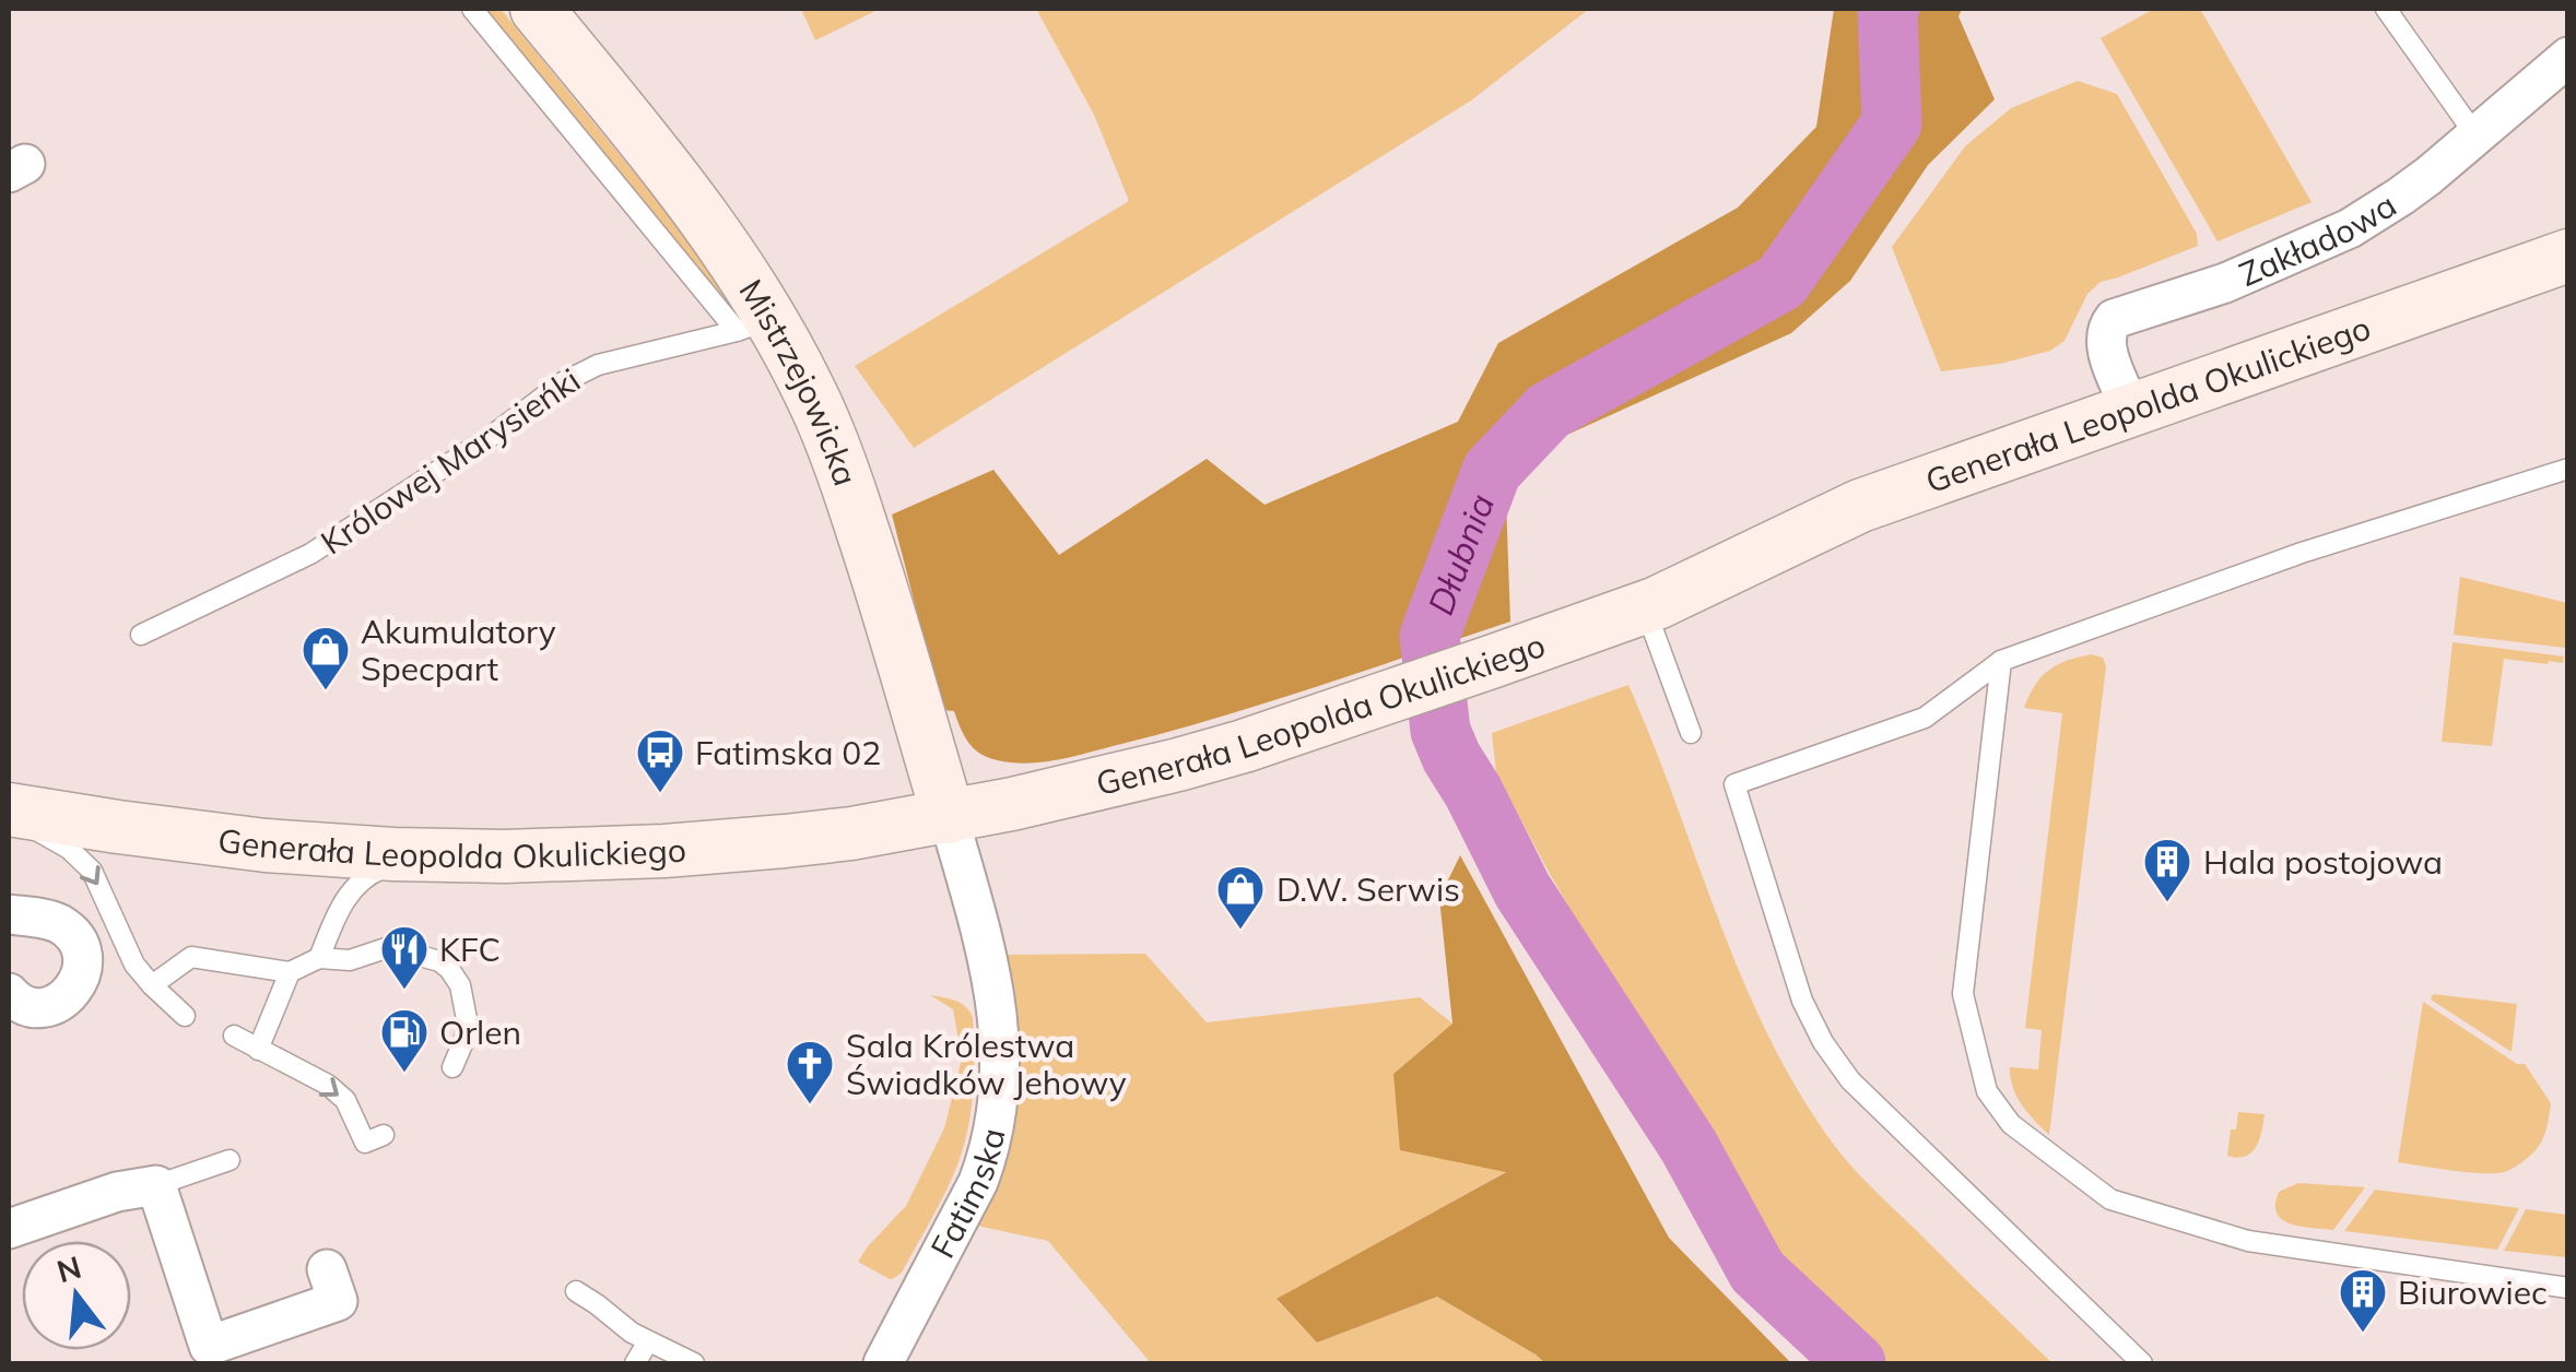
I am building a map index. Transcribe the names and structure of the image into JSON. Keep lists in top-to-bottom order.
{
  "streets": {
    "main road": ["Mistrzejowicka", "Generała Leopolda Okulickiego"],
    "street": ["Zakładowa", "Fatimska"],
    "lane": ["Królowej Marysieńki"]
  },
  "crossings": [
    ["Zakładowa", "Generała Leopolda Okulickiego"],
    ["Mistrzejowicka", "Generała Leopolda Okulickiego"],
    ["Mistrzejowicka", "Królowej Marysieńki"],
    ["Mistrzejowicka", "Fatimska"],
    ["Generała Leopolda Okulickiego", "Fatimska"]
  ],
  "water": ["Dłubnia"],
  "places": {
    "shop": ["Akumulatory Specpart", "D.W. Serwis"],
    "bus stop": ["Fatimska 02"],
    "building": ["Hala postojowa", "Biurowiec"],
    "restaurant": ["KFC"],
    "fuel station": ["Orlen"],
    "church": ["Sala Królestwa Świadków Jehowy"]
  },
  "north": "top"
}
